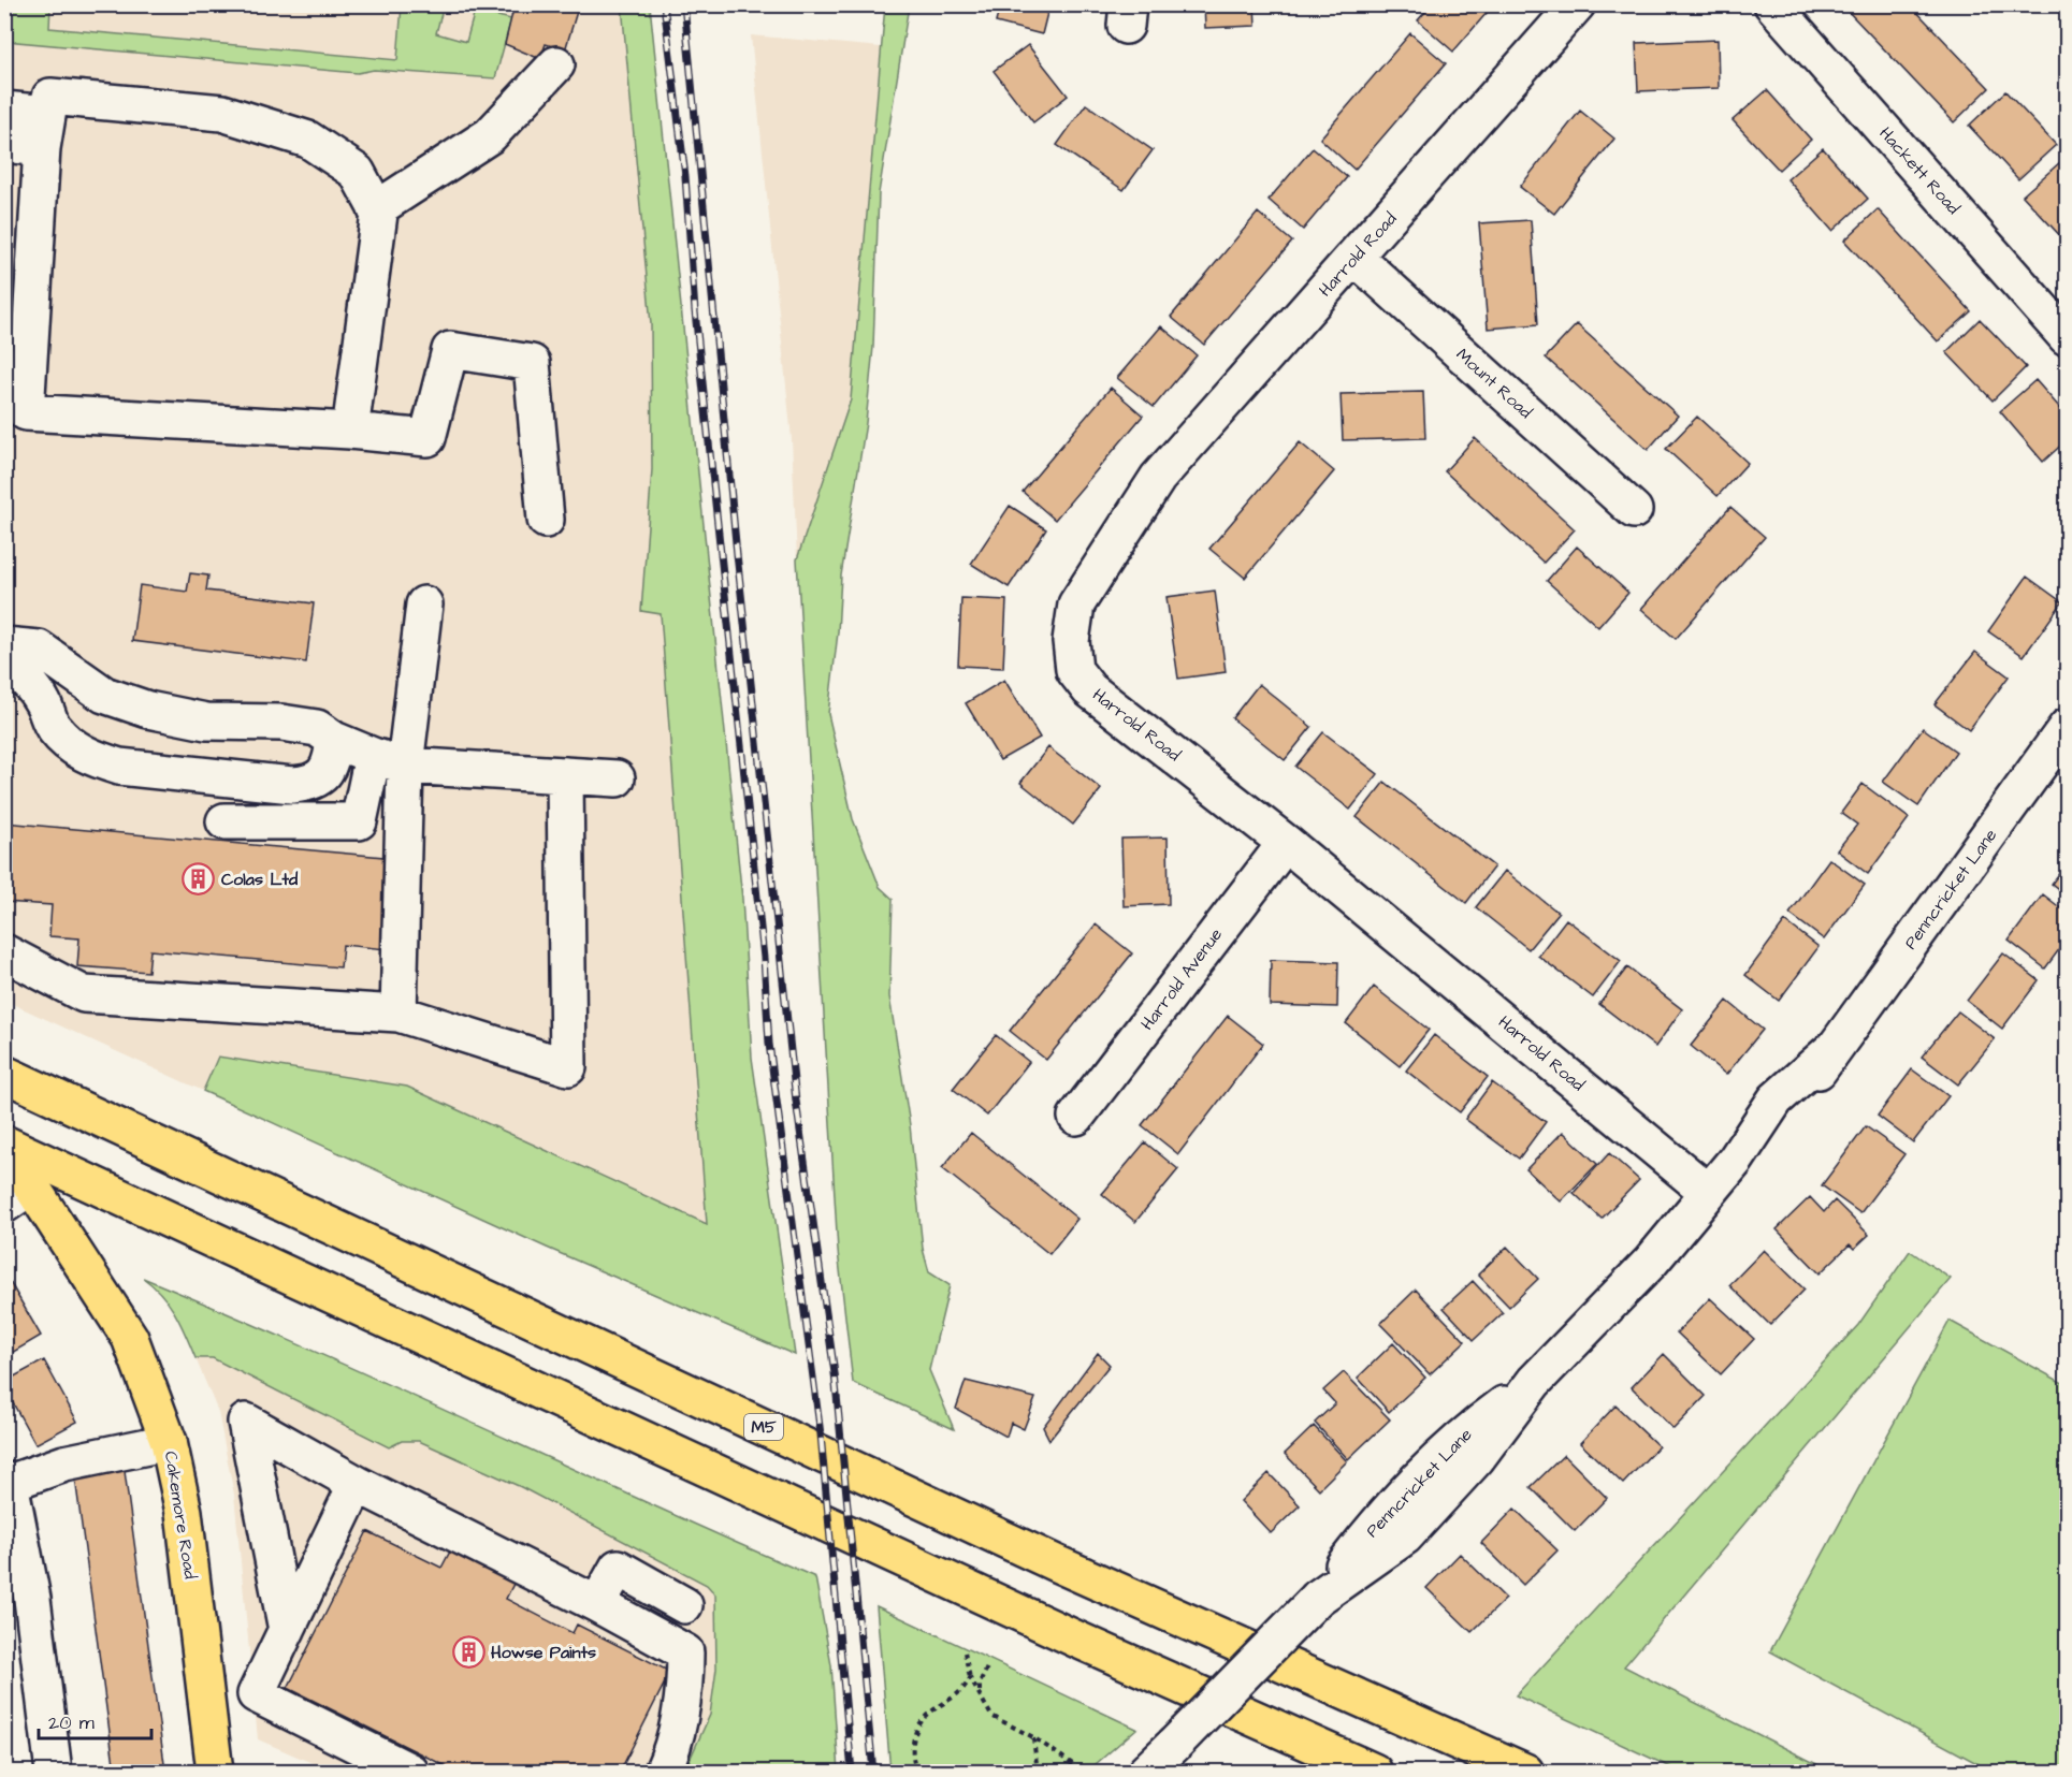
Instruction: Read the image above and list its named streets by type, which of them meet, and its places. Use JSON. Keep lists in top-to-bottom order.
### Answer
{
  "streets": {
    "main road": ["M5", "Cakemore Road"],
    "street": [
      "Hackett Road",
      "Harrold Road",
      "Mount Road",
      "Penncricket Lane",
      "Harrold Avenue"
    ]
  },
  "crossings": [
    ["Harrold Road", "Mount Road"],
    ["Harrold Road", "Penncricket Lane"],
    ["Harrold Road", "Harrold Avenue"]
  ],
  "places": {
    "building": ["Colas Ltd", "Howse Paints"]
  },
  "scale_bar": "20 m"
}
